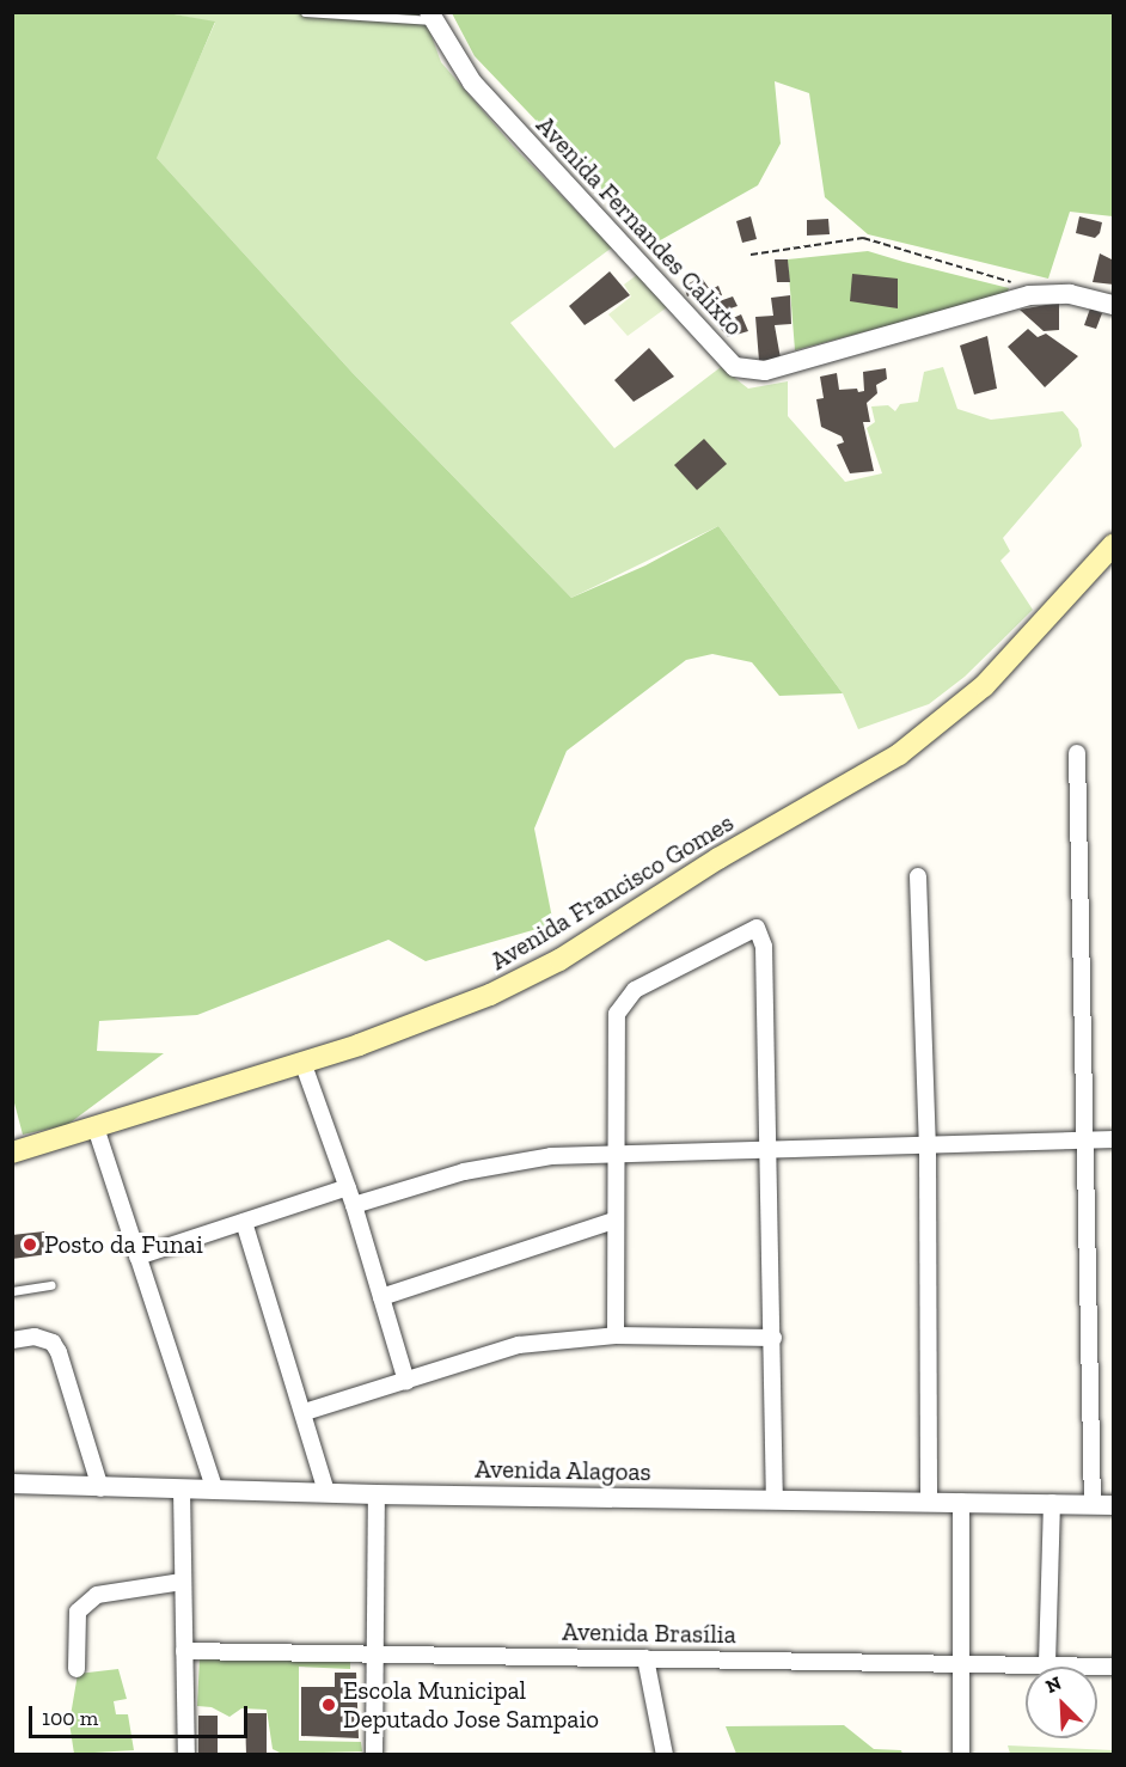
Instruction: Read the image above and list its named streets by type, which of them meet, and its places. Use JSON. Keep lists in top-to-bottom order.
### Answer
{
  "streets": {
    "main road": ["Avenida Francisco Gomes"],
    "street": ["Avenida Fernandes Calixto", "Avenida Alagoas", "Avenida Brasília"]
  },
  "places": ["Posto da Funai", "Escola Municipal Deputado Jose Sampaio"],
  "scale_bar": "100 m",
  "north": "top left"
}
